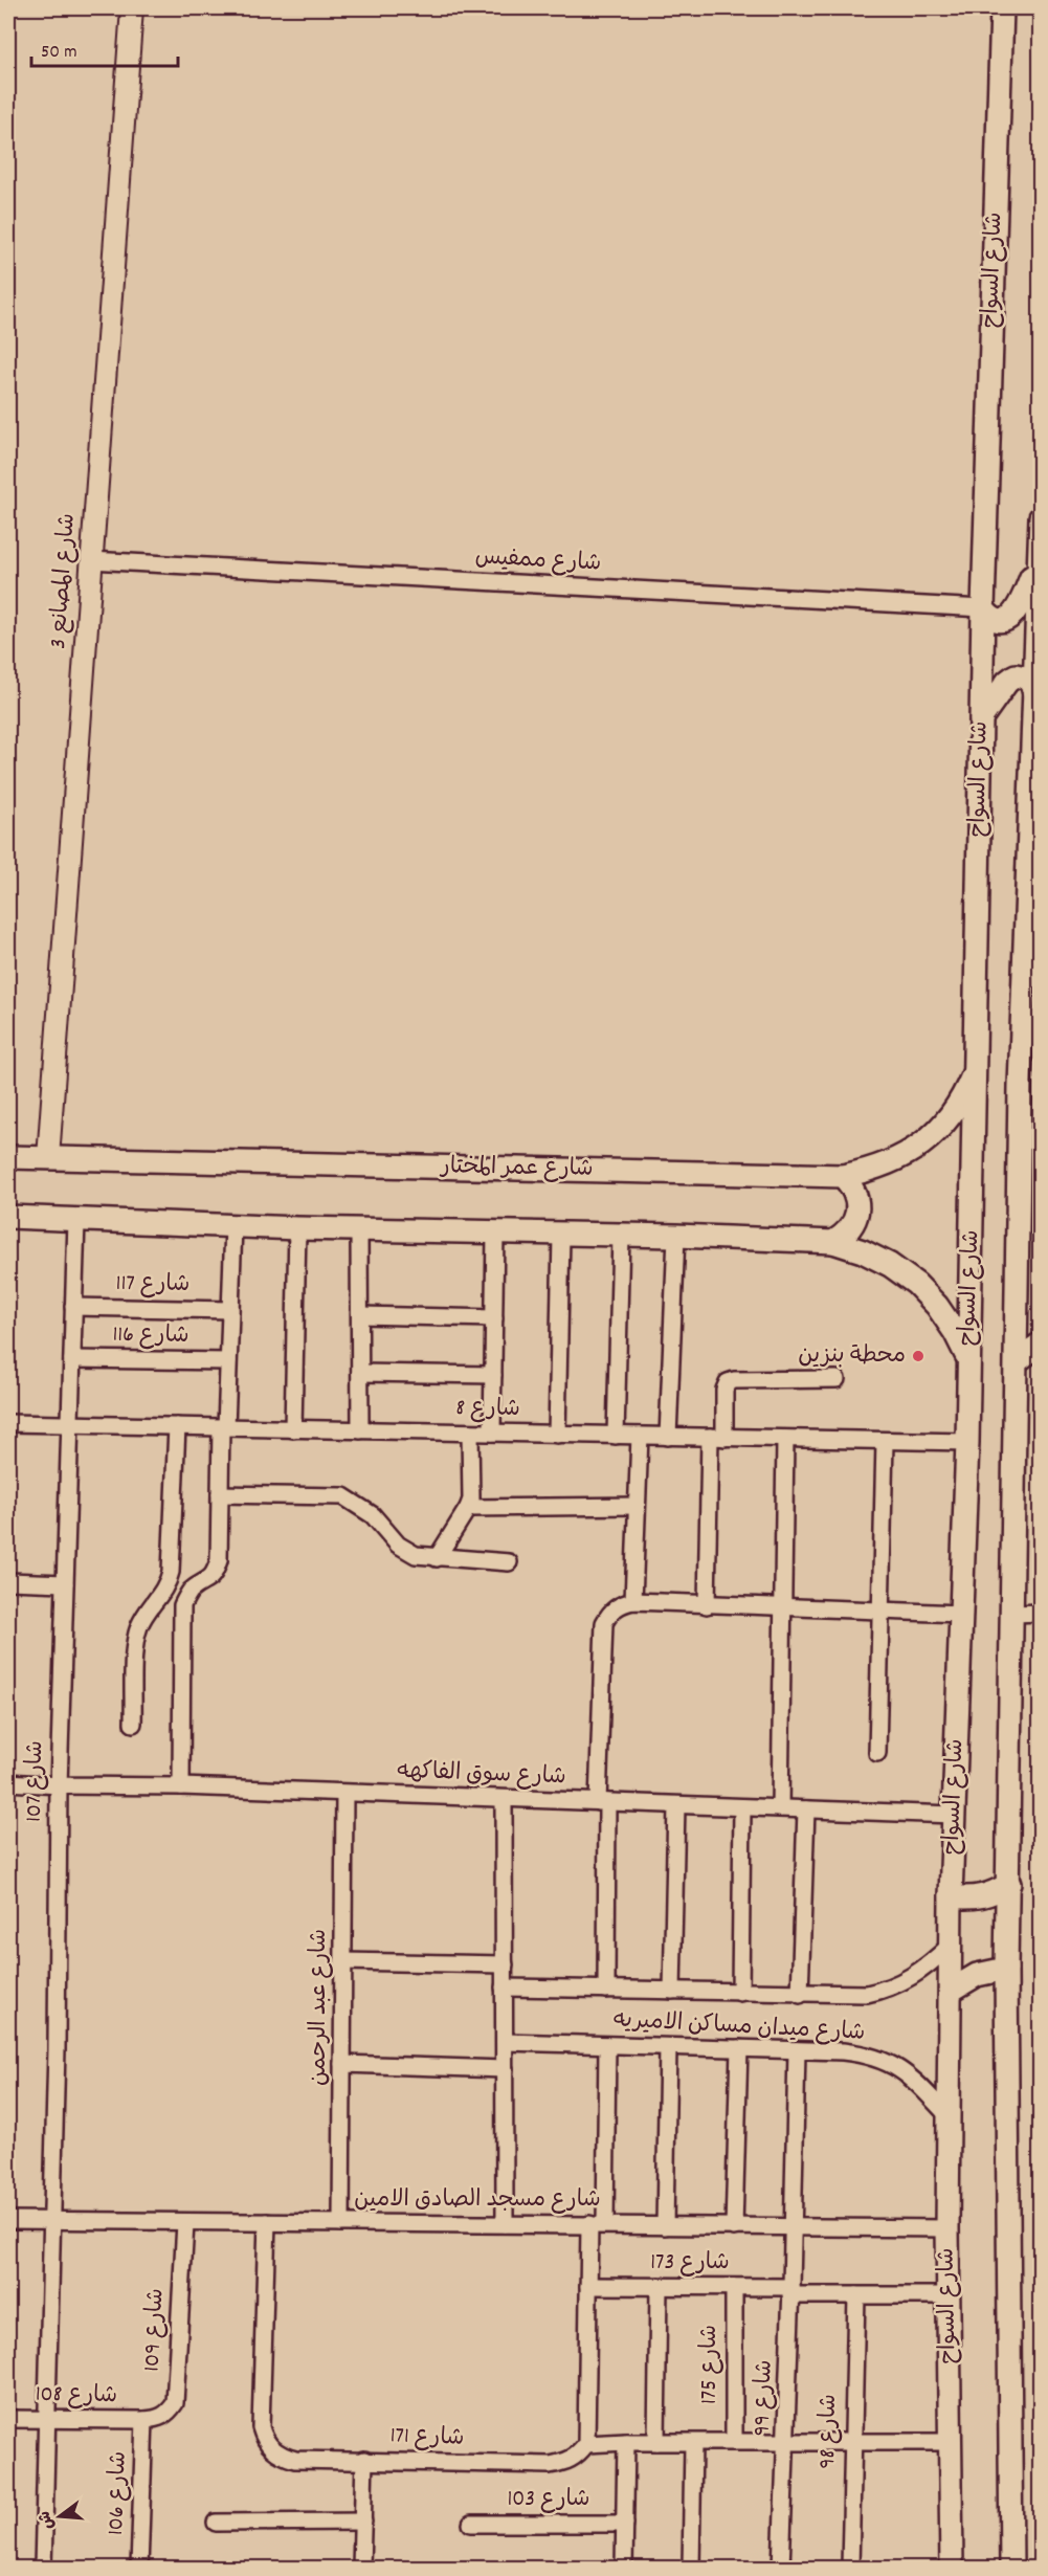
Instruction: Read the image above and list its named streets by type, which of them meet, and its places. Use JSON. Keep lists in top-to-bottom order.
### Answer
{
  "streets": {
    "main road": ["شارع السواح", "شارع عمر المختار"],
    "street": [
      "شارع ممفيس",
      "شارع المصانع 3",
      "شارع 117",
      "شارع 116",
      "شارع 8",
      "شارع سوق الفاكهه",
      "شارع 107",
      "شارع عبد الرحمن",
      "شارع ميدان مساكن الاميريه",
      "شارع مسجد الصادق الامين",
      "شارع 173",
      "شارع 109",
      "شارع 175",
      "شارع 108",
      "شارع 99",
      "شارع 98",
      "شارع 171",
      "شارع 106",
      "شارع 103"
    ]
  },
  "crossings": [
    ["شارع السواح", "شارع ممفيس"],
    ["شارع السواح", "شارع عمر المختار"],
    ["شارع السواح", "شارع 8"],
    ["شارع السواح", "شارع سوق الفاكهه"],
    ["شارع السواح", "شارع ميدان مساكن الاميريه"],
    ["شارع السواح", "شارع مسجد الصادق الامين"],
    ["شارع السواح", "شارع 173"],
    ["شارع ممفيس", "شارع المصانع 3"],
    ["شارع المصانع 3", "شارع عمر المختار"],
    ["شارع 117", "شارع 107"],
    ["شارع 116", "شارع 107"],
    ["شارع 8", "شارع 107"],
    ["شارع سوق الفاكهه", "شارع 107"],
    ["شارع سوق الفاكهه", "شارع عبد الرحمن"],
    ["شارع 107", "شارع مسجد الصادق الامين"],
    ["شارع 107", "شارع 108"],
    ["شارع عبد الرحمن", "شارع مسجد الصادق الامين"],
    ["شارع ميدان مساكن الاميريه", "شارع 99"],
    ["شارع مسجد الصادق الامين", "شارع 109"],
    ["شارع مسجد الصادق الامين", "شارع 99"],
    ["شارع مسجد الصادق الامين", "شارع 171"],
    ["شارع 173", "شارع 175"],
    ["شارع 173", "شارع 99"],
    ["شارع 173", "شارع 98"],
    ["شارع 109", "شارع 108"],
    ["شارع 109", "شارع 106"],
    ["شارع 108", "شارع 106"]
  ],
  "places": ["محطة بنزين"],
  "scale_bar": "50 m",
  "north": "left"
}
